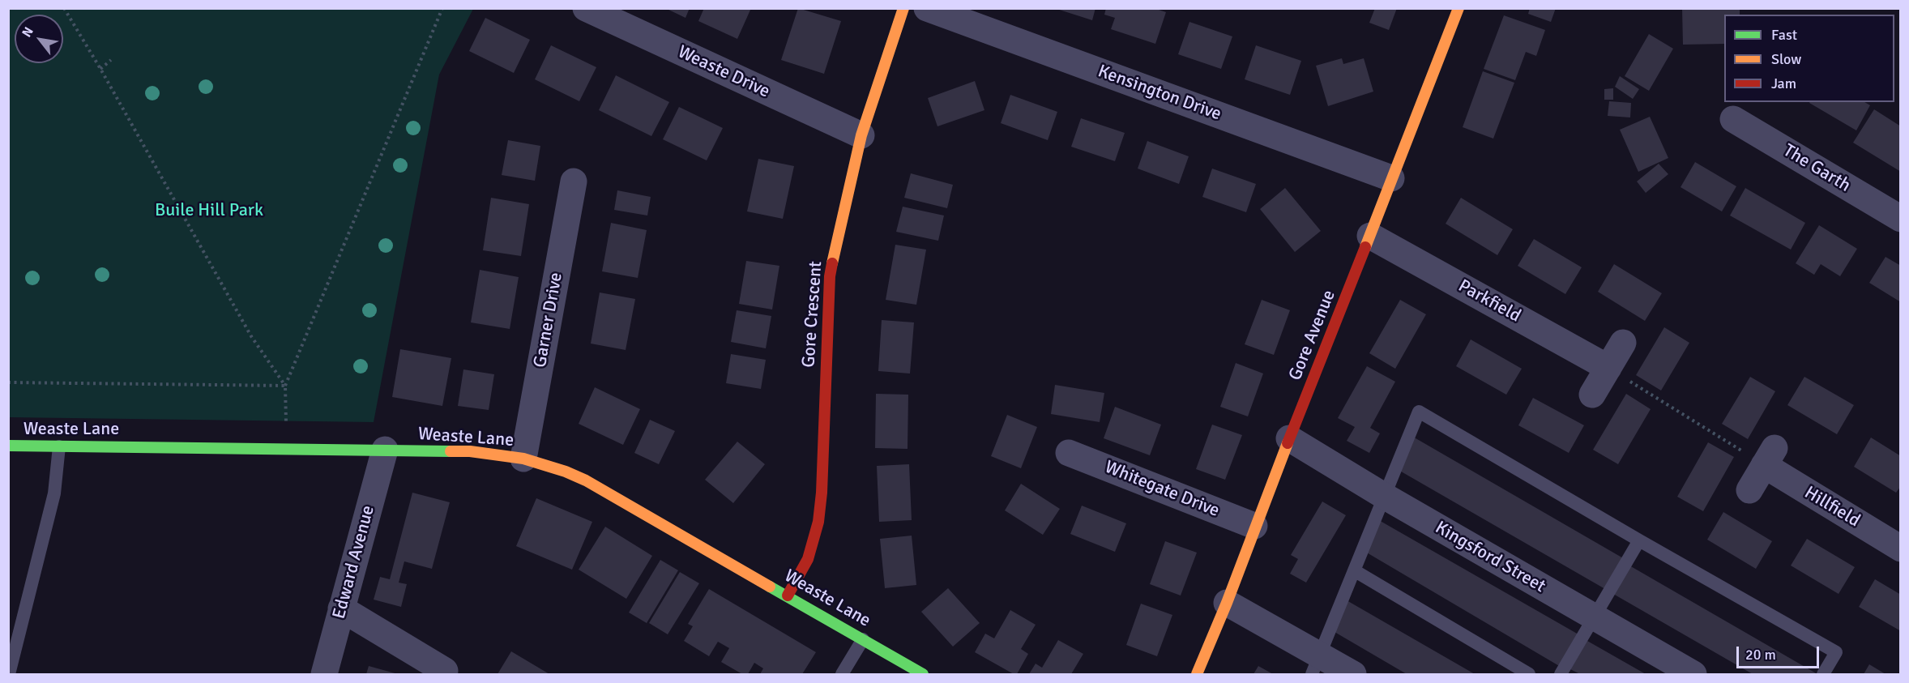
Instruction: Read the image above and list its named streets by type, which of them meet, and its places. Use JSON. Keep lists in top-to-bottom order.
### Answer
{
  "streets": {
    "street": [
      "Weaste Drive",
      "Kensington Drive",
      "The Garth",
      "Parkfield",
      "Gore Crescent",
      "Garner Drive",
      "Gore Avenue",
      "Weaste Lane",
      "Whitegate Drive",
      "Hillfield",
      "Kingsford Street",
      "Edward Avenue"
    ]
  },
  "crossings": [
    ["Weaste Drive", "Gore Crescent"],
    ["Kensington Drive", "Gore Avenue"],
    ["Parkfield", "Gore Avenue"],
    ["Gore Crescent", "Weaste Lane"],
    ["Garner Drive", "Weaste Lane"],
    ["Gore Avenue", "Whitegate Drive"],
    ["Gore Avenue", "Kingsford Street"],
    ["Weaste Lane", "Edward Avenue"]
  ],
  "parks": ["Buile Hill Park"],
  "legend": ["Fast", "Slow", "Jam"],
  "scale_bar": "20 m",
  "north": "top left"
}
